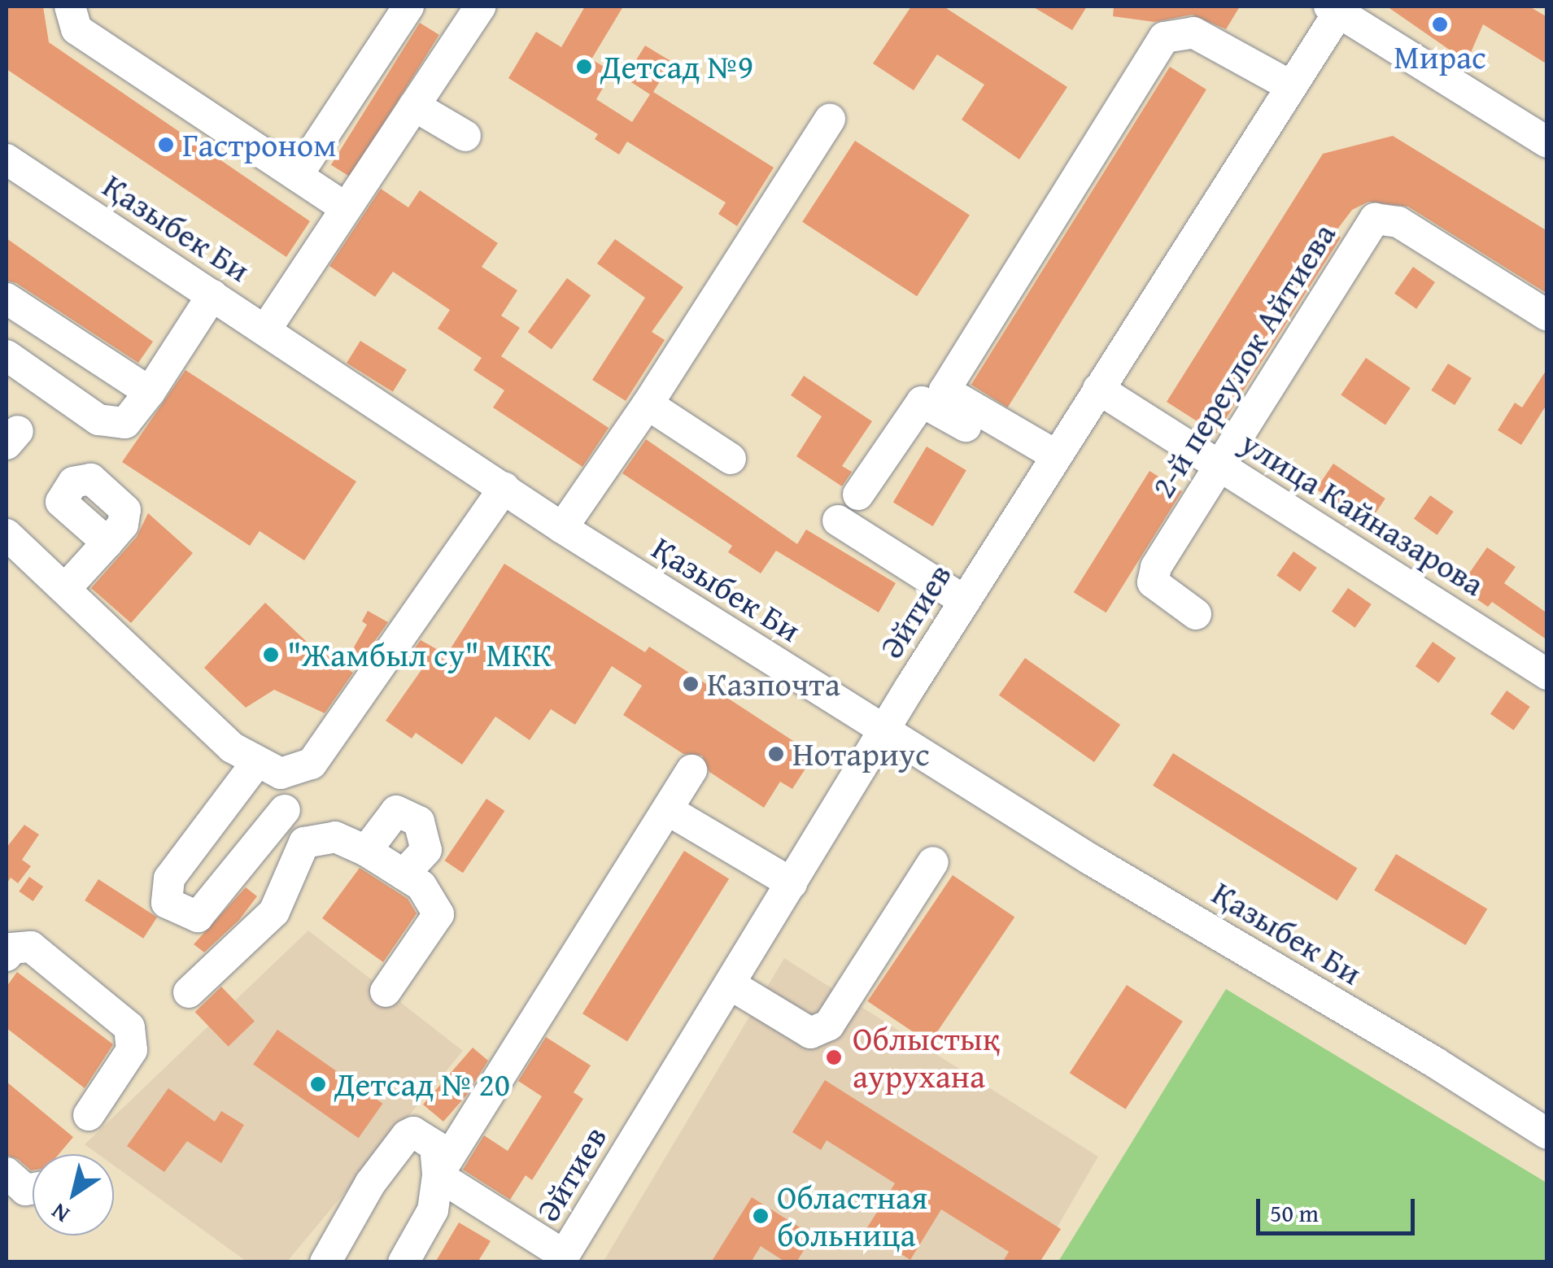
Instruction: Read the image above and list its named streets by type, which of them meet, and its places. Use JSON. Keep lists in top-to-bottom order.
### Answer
{
  "streets": {
    "street": [
      "Қазыбек Би",
      "2-й переулок Айтиева",
      "улица Кайназарова",
      "Әйтиев"
    ]
  },
  "crossings": [
    ["Қазыбек Би", "Әйтиев"],
    ["2-й переулок Айтиева", "улица Кайназарова"],
    ["улица Кайназарова", "Әйтиев"]
  ],
  "places": [
    "Мирас",
    "Детсад №9",
    "Гастроном",
    "\"Жамбыл су\" МКК",
    "Казпочта",
    "Нотариус",
    "Облыстық аурухана",
    "Детсад № 20",
    "Областная больница"
  ],
  "scale_bar": "50 m",
  "north": "bottom left"
}
